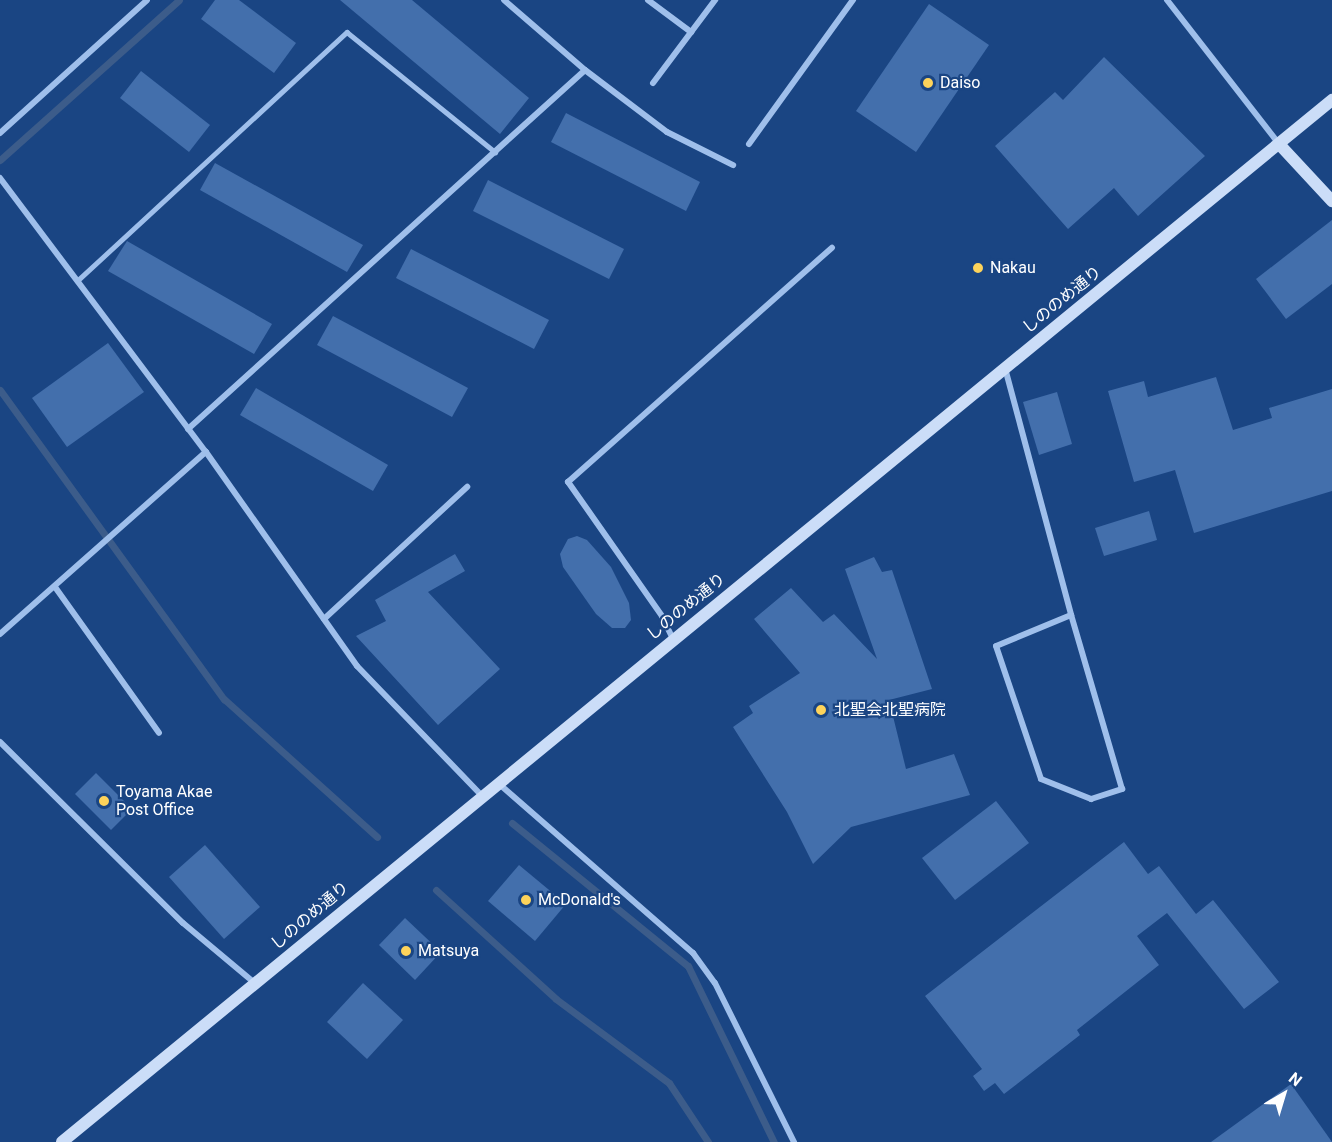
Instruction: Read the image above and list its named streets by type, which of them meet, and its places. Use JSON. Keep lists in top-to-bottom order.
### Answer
{
  "streets": {
    "main road": ["しののめ通り"]
  },
  "places": [
    "Daiso",
    "Nakau",
    "北聖会北聖病院",
    "Toyama Akae Post Office",
    "McDonald's",
    "Matsuya"
  ],
  "north": "top right"
}
